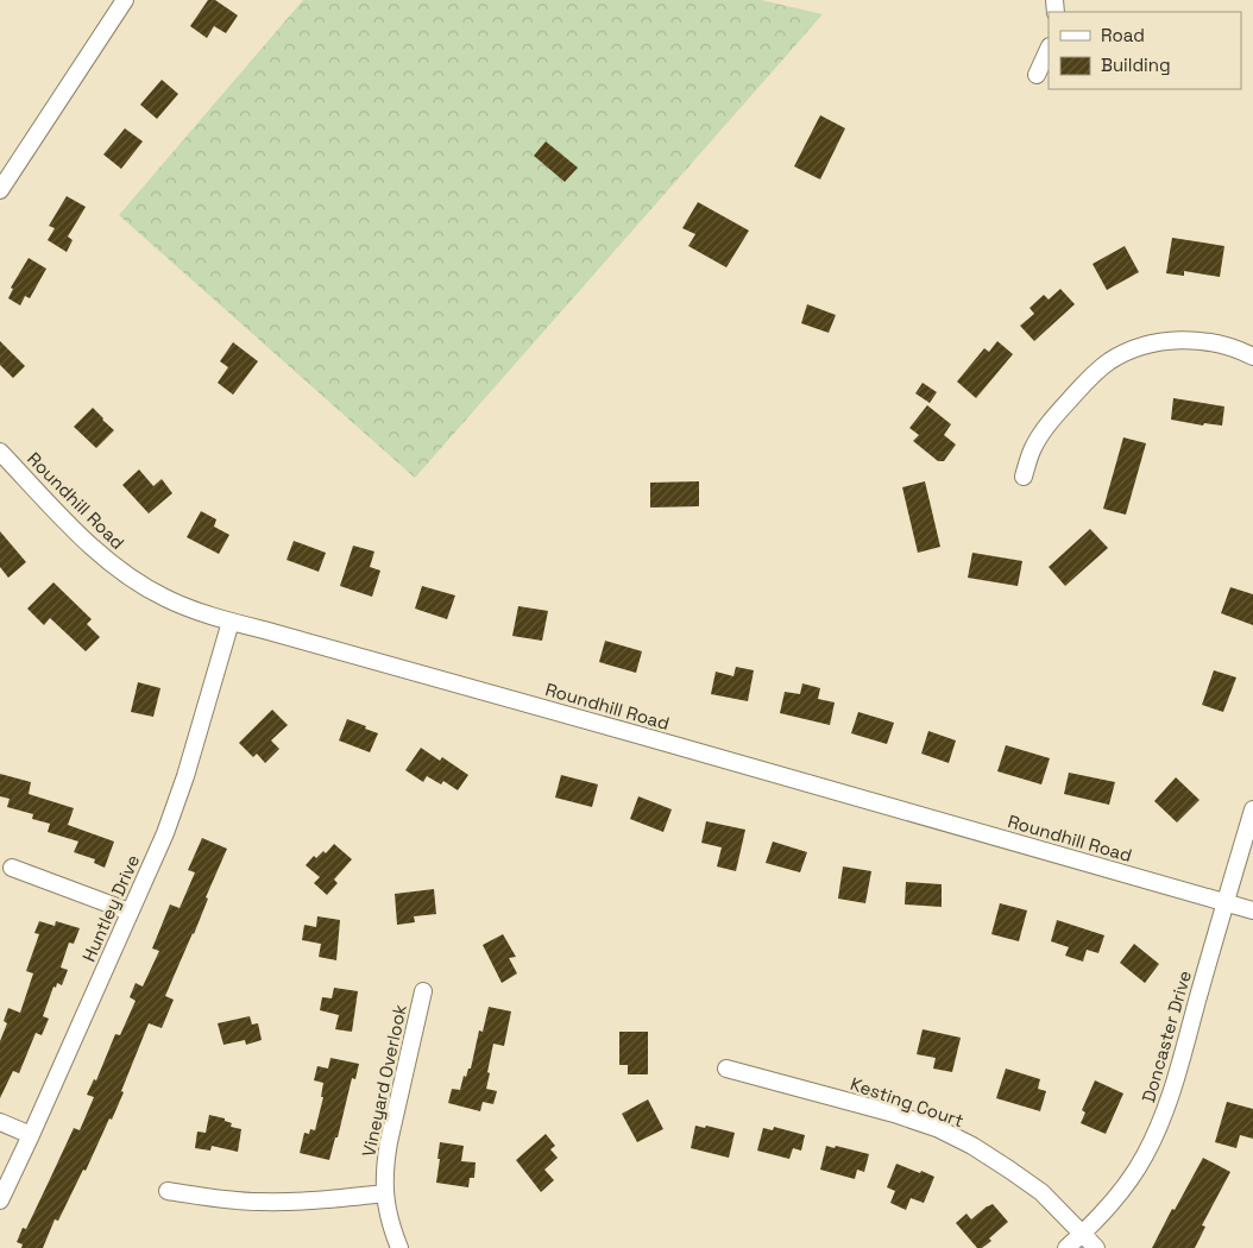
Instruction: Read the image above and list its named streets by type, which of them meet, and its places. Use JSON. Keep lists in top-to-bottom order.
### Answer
{
  "streets": {
    "street": [
      "Roundhill Road",
      "Huntley Drive",
      "Doncaster Drive",
      "Vineyard Overlook",
      "Kesting Court"
    ]
  },
  "crossings": [
    ["Roundhill Road", "Huntley Drive"],
    ["Roundhill Road", "Doncaster Drive"],
    ["Doncaster Drive", "Kesting Court"]
  ],
  "legend": ["Road", "Building"]
}
